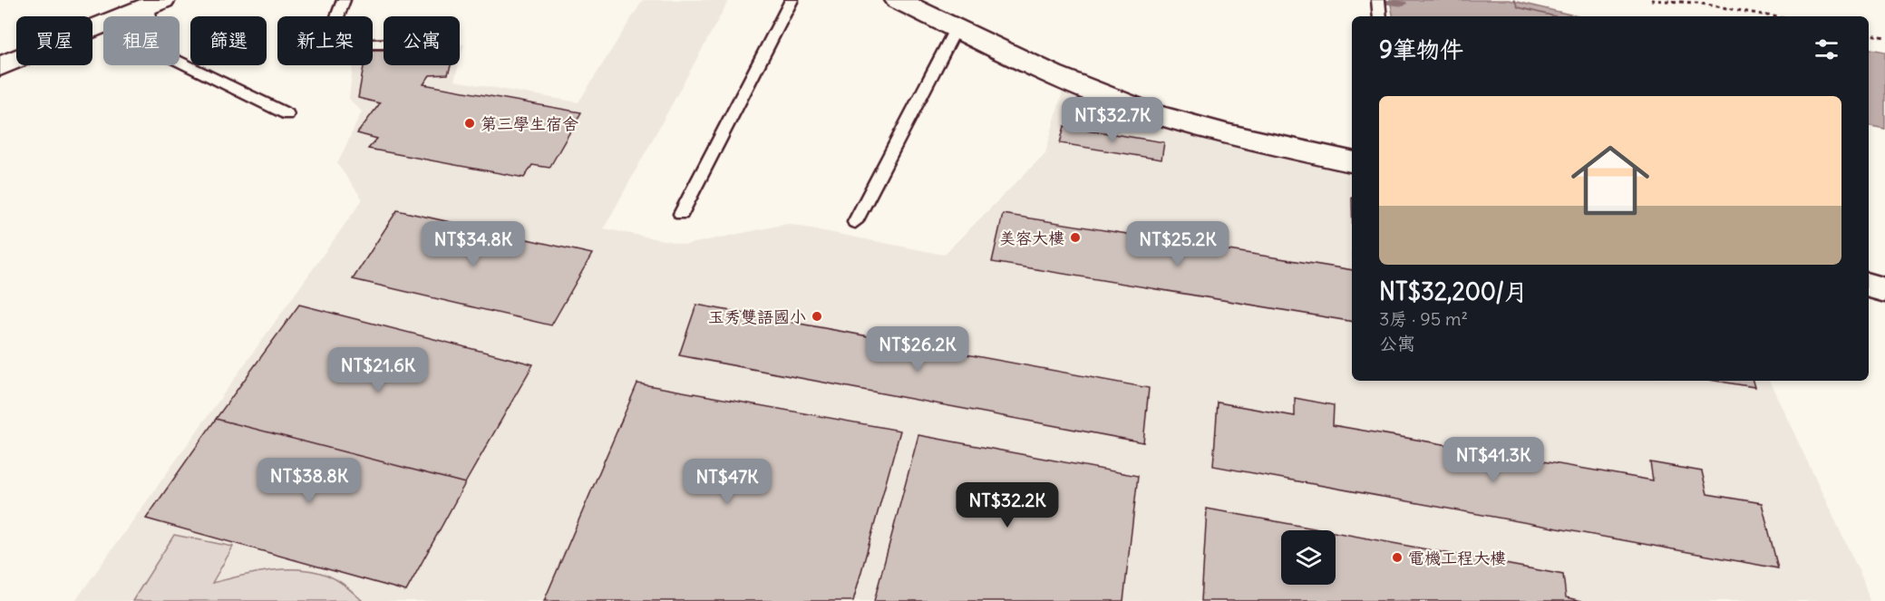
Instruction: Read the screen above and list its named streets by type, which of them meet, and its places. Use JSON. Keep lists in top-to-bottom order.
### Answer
{
  "places": [
    "第三學生宿舍",
    "美容大樓",
    "玉秀雙語國小",
    "電機工程大樓"
  ],
  "page": {
    "chip": [
      "買屋",
      "租屋",
      "篩選",
      "新上架",
      "公寓"
    ],
    "heading": "9筆物件",
    "list": [
      {
        "name": "NT$32,200/月",
        "note": "3房 · 95 m² · 公寓"
      }
    ],
    "price": [
      "NT$32.7K",
      "NT$34.8K",
      "NT$25.2K",
      "NT$26.2K",
      "NT$21.6K",
      "NT$41.3K",
      "NT$38.8K",
      "NT$47K",
      "NT$32.2K"
    ]
  }
}
